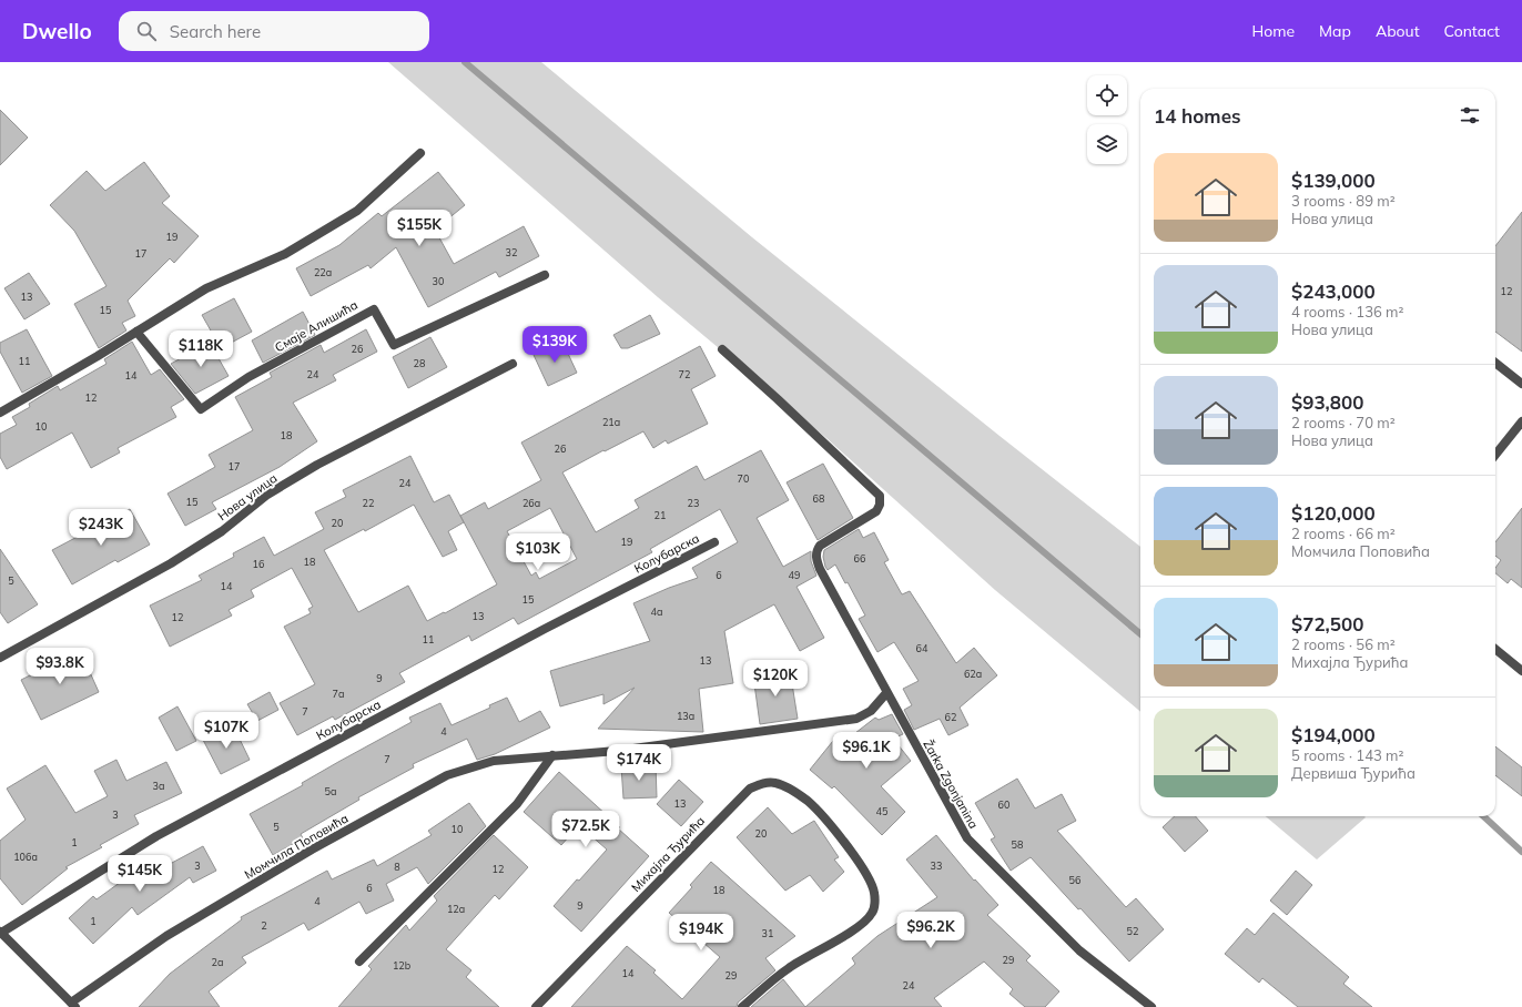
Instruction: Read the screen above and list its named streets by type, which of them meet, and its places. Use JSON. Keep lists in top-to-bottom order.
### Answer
{
  "streets": {
    "street": [
      "Смаје Алишића",
      "Нова улица",
      "Колубарска",
      "Žarka Zgonjanina",
      "Момчила Поповића",
      "Михајла Ђурића"
    ]
  },
  "crossings": [
    ["Žarka Zgonjanina", "Момчила Поповића"]
  ],
  "house_numbers": [
    "19",
    "32",
    "17",
    "22a",
    "30",
    "12",
    "13",
    "15",
    "26",
    "11",
    "28",
    "24",
    "72",
    "14",
    "12",
    "21a",
    "10",
    "18",
    "26",
    "17",
    "70",
    "24",
    "68",
    "15",
    "22",
    "26a",
    "23",
    "21",
    "20",
    "19",
    "66",
    "18",
    "16",
    "6",
    "49",
    "5",
    "14",
    "15",
    "4a",
    "13",
    "12",
    "11",
    "64",
    "13",
    "62a",
    "9",
    "7a",
    "7",
    "13a",
    "62",
    "4",
    "7",
    "3a",
    "5a",
    "13",
    "60",
    "45",
    "3",
    "5",
    "10",
    "20",
    "1",
    "58",
    "106a",
    "3",
    "33",
    "8",
    "12",
    "56",
    "6",
    "18",
    "4",
    "9",
    "12a",
    "1",
    "2",
    "52",
    "31",
    "29",
    "2a",
    "12b",
    "14",
    "29",
    "24"
  ],
  "page": {
    "header": "Dwello",
    "search": "Search here",
    "nav": [
      "Home",
      "Map",
      "About",
      "Contact"
    ],
    "heading": "14 homes",
    "list": [
      {
        "name": "$139,000",
        "note": "3 rooms · 89 m² · Нова улица"
      },
      {
        "name": "$243,000",
        "note": "4 rooms · 136 m² · Нова улица"
      },
      {
        "name": "$93,800",
        "note": "2 rooms · 70 m² · Нова улица"
      },
      {
        "name": "$120,000",
        "note": "2 rooms · 66 m² · Момчила Поповића"
      },
      {
        "name": "$72,500",
        "note": "2 rooms · 56 m² · Михајла Ђурића"
      },
      {
        "name": "$194,000",
        "note": "5 rooms · 143 m² · Дервиша Ђурића"
      }
    ],
    "price": [
      "$155K",
      "$139K",
      "$118K",
      "$243K",
      "$103K",
      "$93.8K",
      "$120K",
      "$107K",
      "$96.1K",
      "$174K",
      "$72.5K",
      "$145K",
      "$96.2K",
      "$194K"
    ]
  }
}
